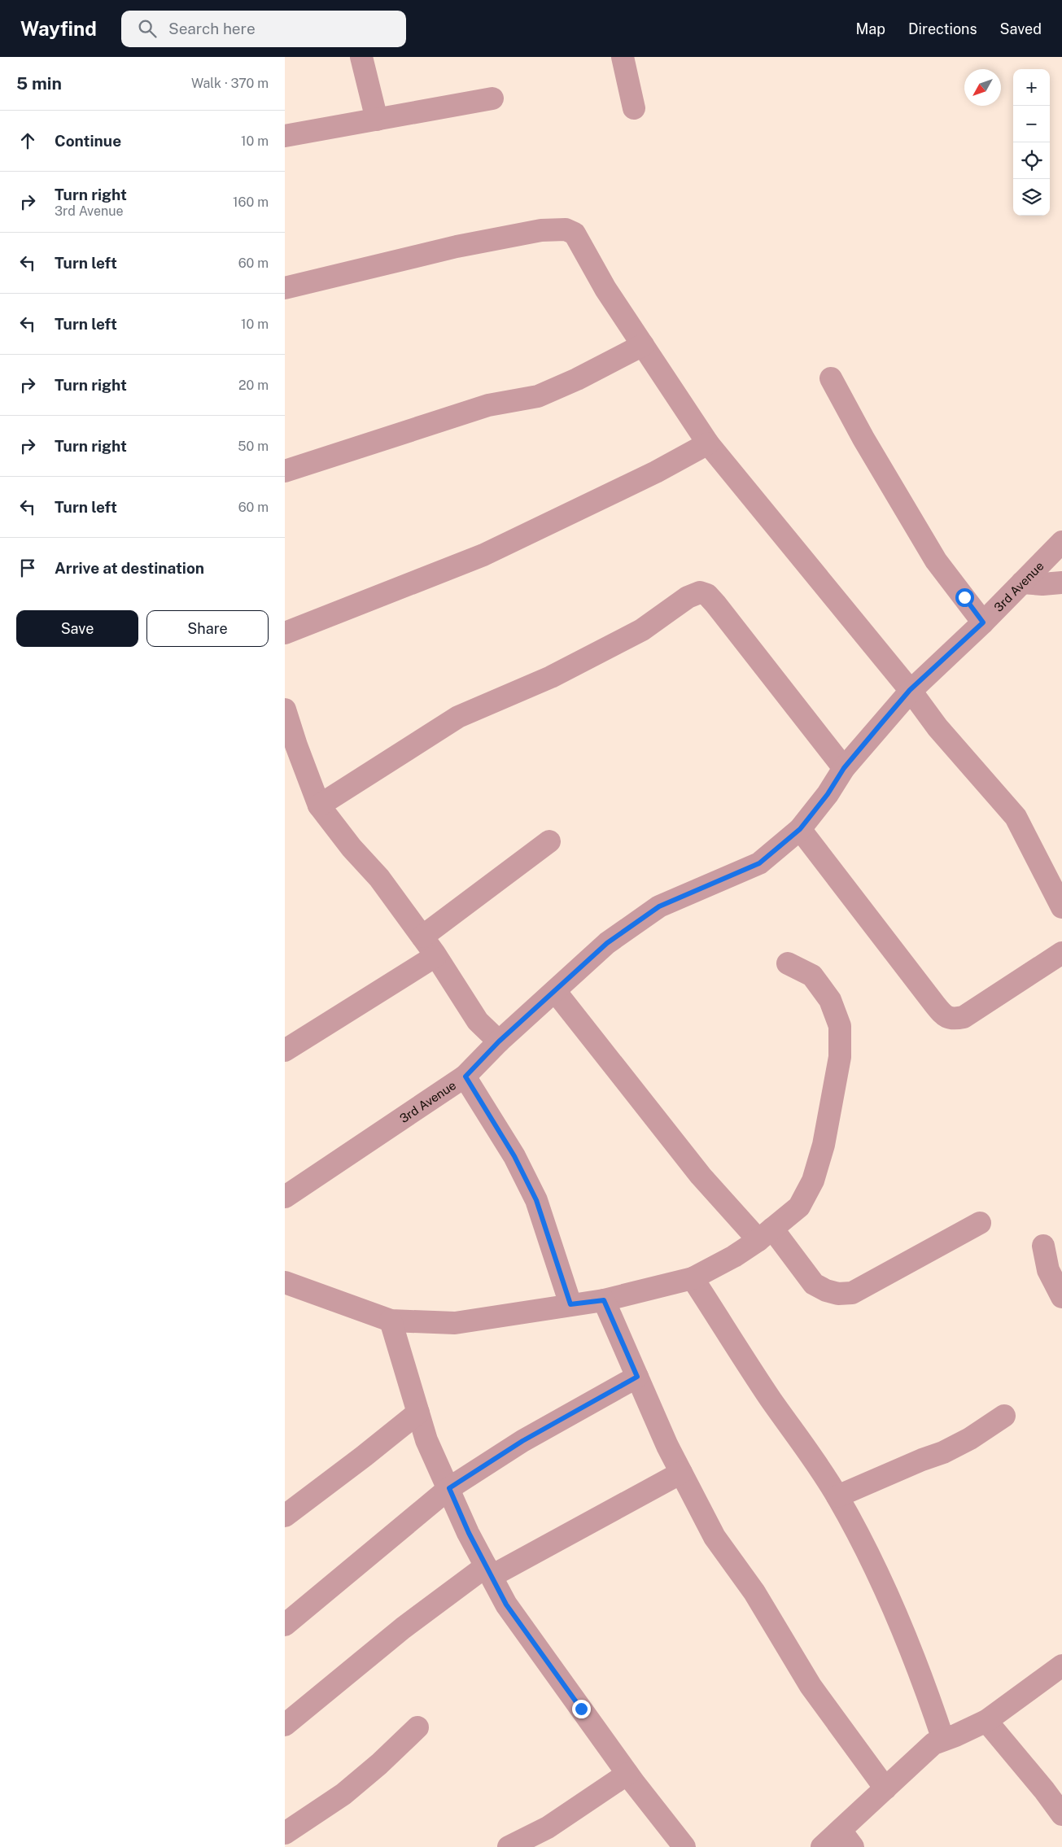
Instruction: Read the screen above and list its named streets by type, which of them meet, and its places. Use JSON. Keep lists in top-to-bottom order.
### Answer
{
  "streets": {
    "street": ["3rd Avenue"]
  },
  "north": "bottom left",
  "page": {
    "header": "Wayfind",
    "search": "Search here",
    "nav": ["Map", "Directions", "Saved"],
    "heading": ["5 min", "Walk · 370 m"],
    "map_buttons": ["+", "−"],
    "list": [
      ["Continue", "10 m"],
      ["Turn right", "3rd Avenue", "160 m"],
      ["Turn left", "60 m"],
      ["Turn left", "10 m"],
      ["Turn right", "20 m"],
      ["Turn right", "50 m"],
      ["Turn left", "60 m"],
      "Arrive at destination"
    ],
    "buttons": ["Save", "Share"]
  }
}
